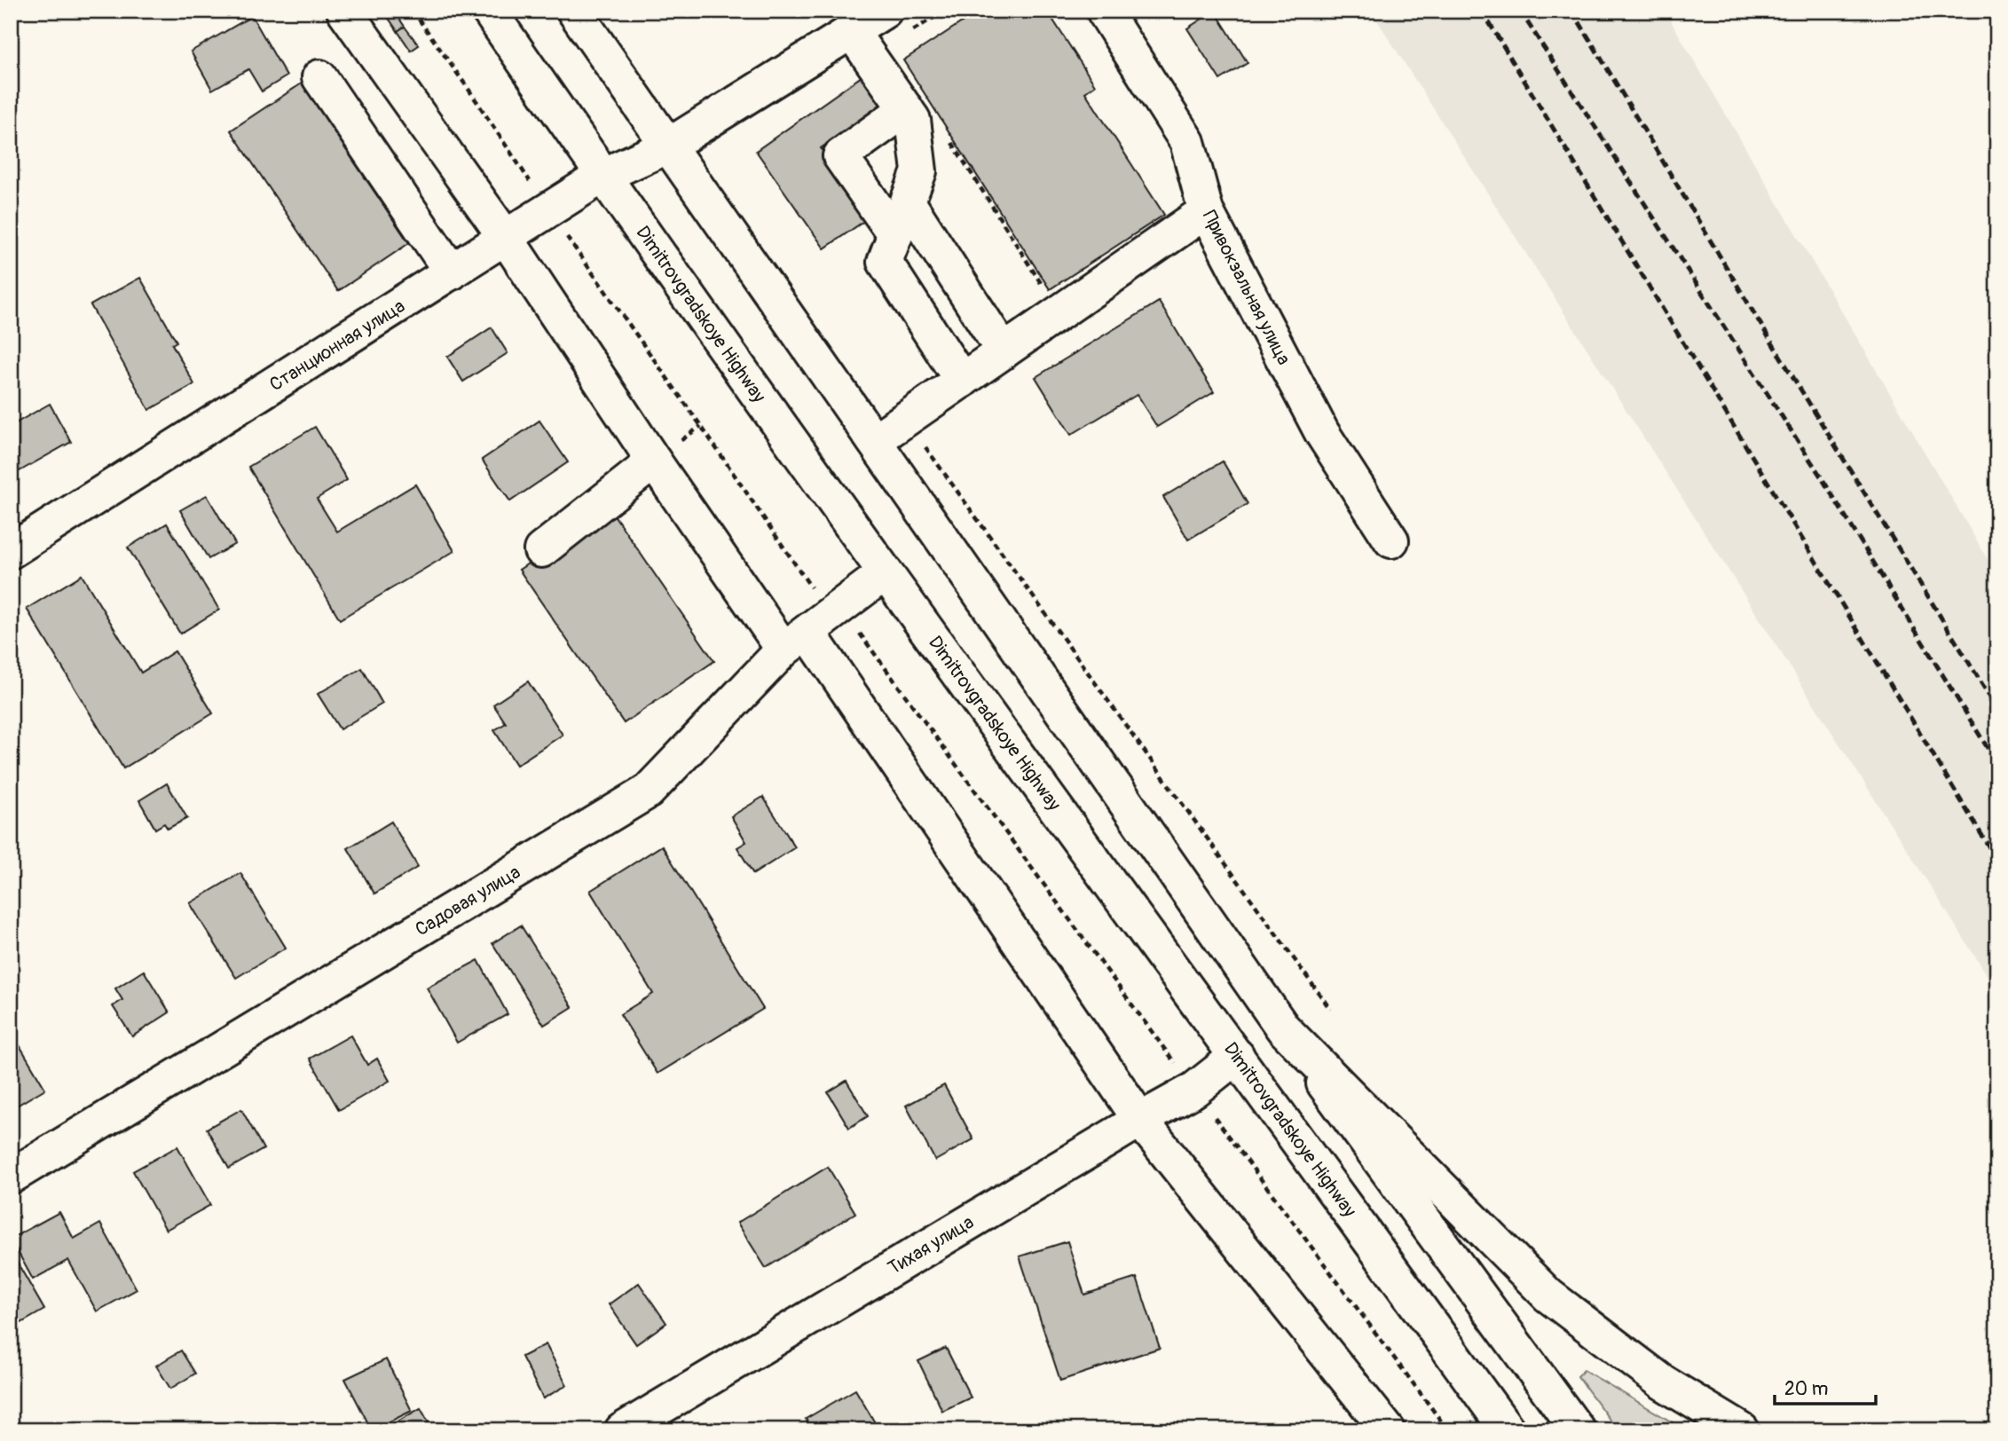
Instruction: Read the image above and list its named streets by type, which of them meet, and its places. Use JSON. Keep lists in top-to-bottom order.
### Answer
{
  "streets": {
    "main road": [
      "Привокзальная улица",
      "Dimitrovgradskoye Highway",
      "Станционная улица",
      "Садовая улица",
      "Тихая улица"
    ]
  },
  "crossings": [
    ["Dimitrovgradskoye Highway", "Станционная улица"],
    ["Dimitrovgradskoye Highway", "Садовая улица"],
    ["Dimitrovgradskoye Highway", "Тихая улица"]
  ],
  "scale_bar": "20 m"
}
